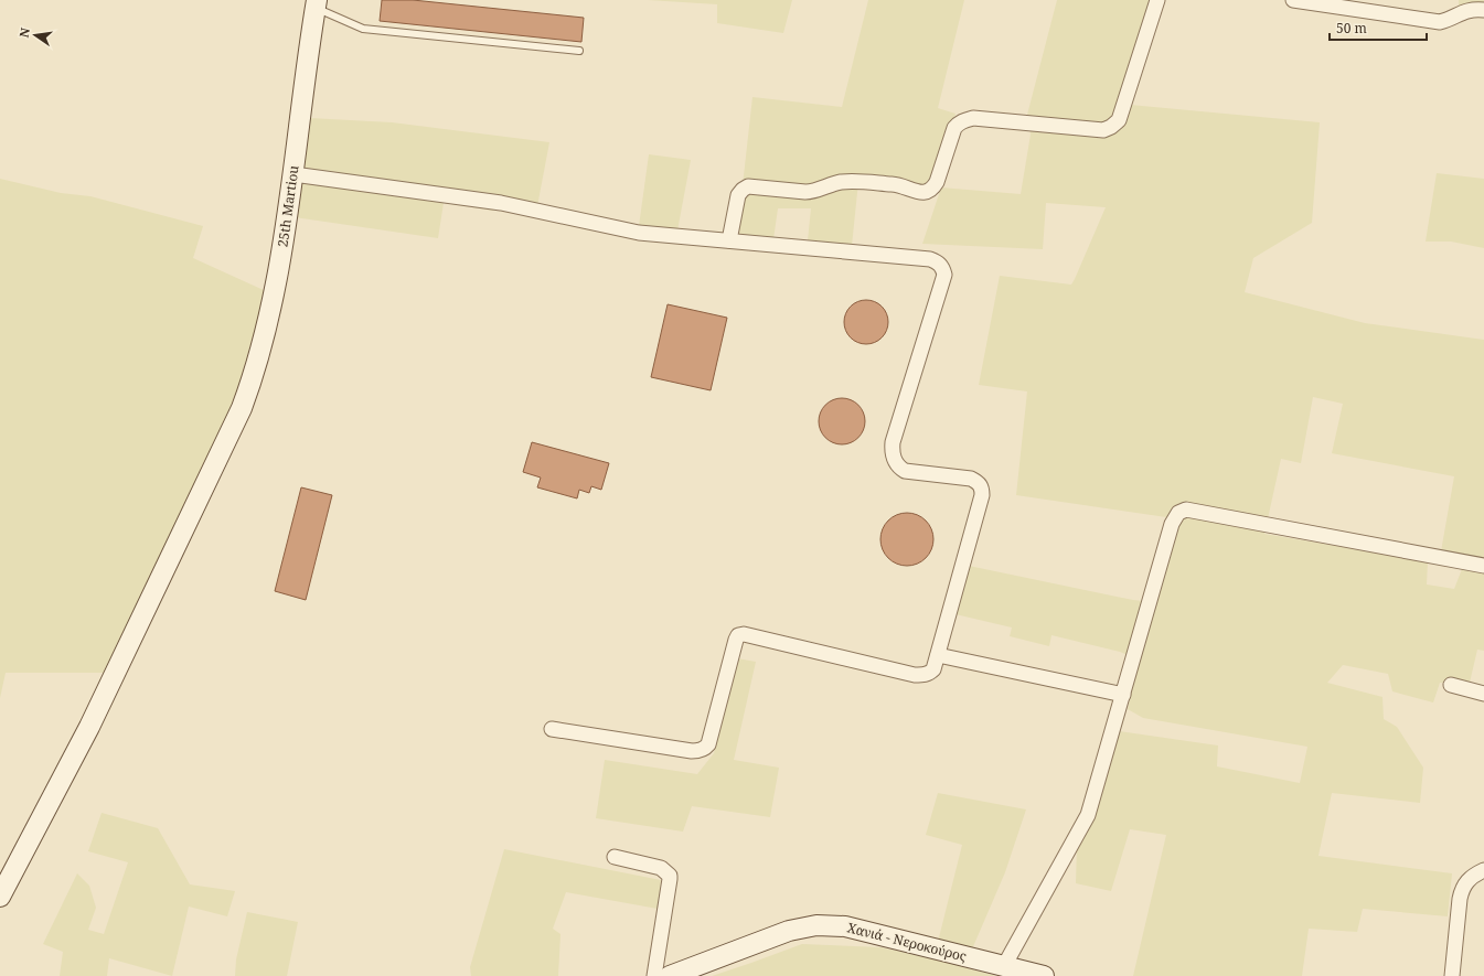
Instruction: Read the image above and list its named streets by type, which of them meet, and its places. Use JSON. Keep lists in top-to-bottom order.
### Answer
{
  "streets": {
    "main road": ["25th Martiou", "Χανιά - Νεροκούρος"]
  },
  "scale_bar": "50 m",
  "north": "left"
}
